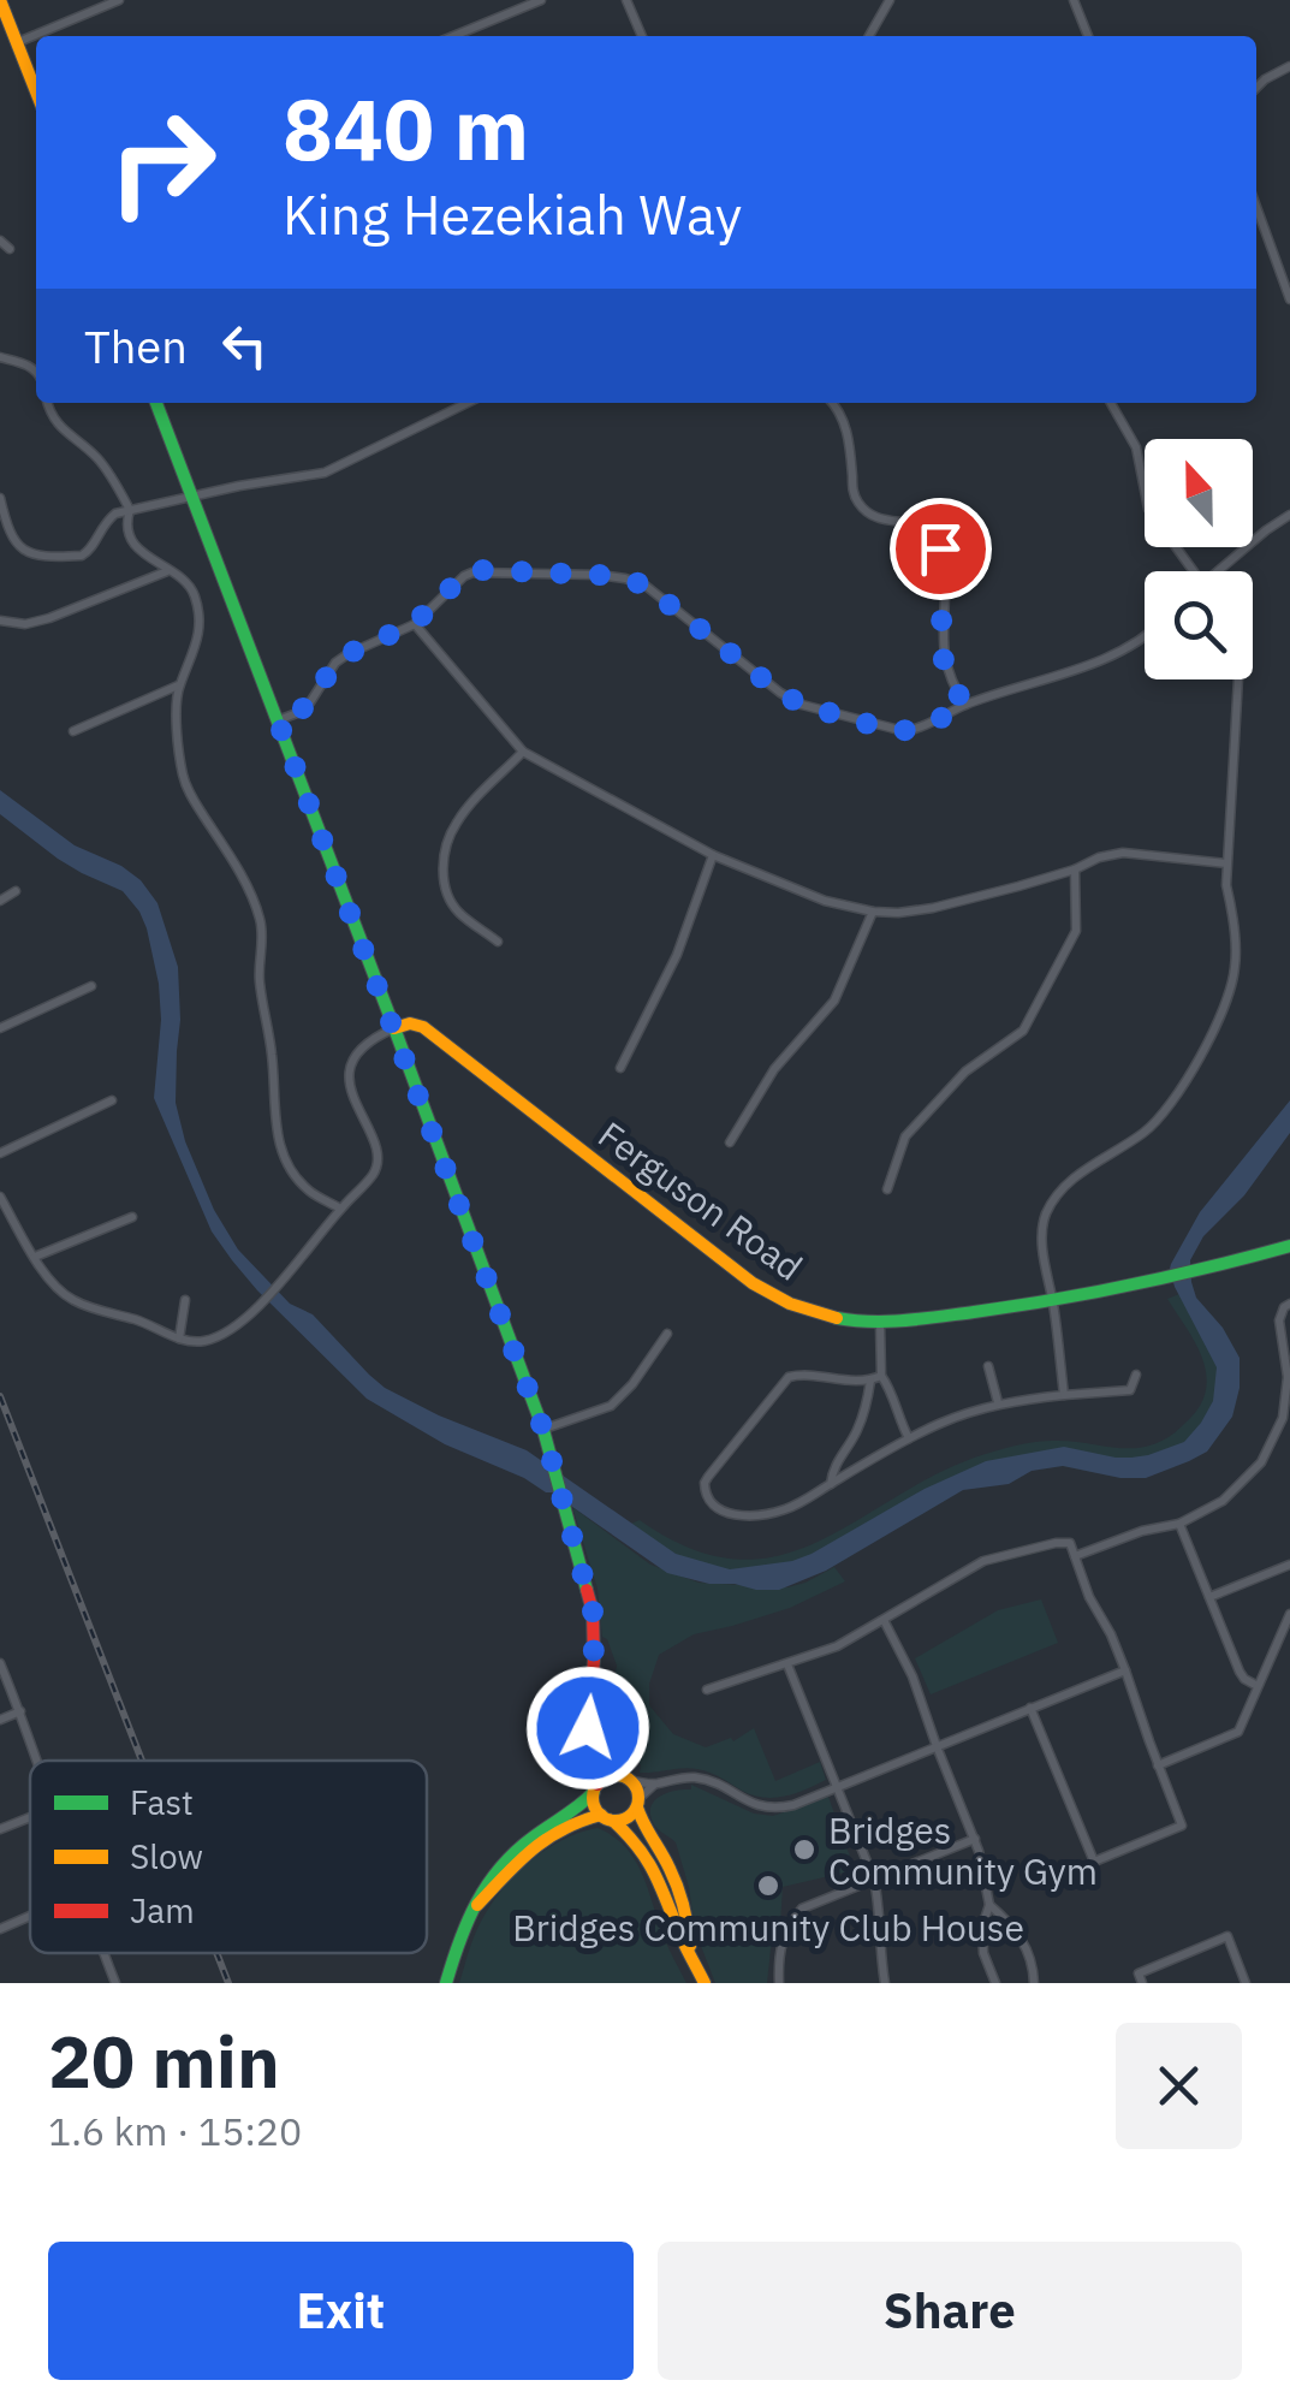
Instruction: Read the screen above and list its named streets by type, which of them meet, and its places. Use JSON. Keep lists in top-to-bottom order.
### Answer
{
  "streets": {
    "main road": ["Ferguson Road"]
  },
  "places": ["Bridges Community Gym", "Bridges Community Club House"],
  "legend": ["Fast", "Slow", "Jam"],
  "north": "top",
  "page": {
    "turn": ["840 m", "King Hezekiah Way"],
    "then": "Then",
    "heading": ["20 min", "1.6 km · 15:20"],
    "buttons": ["Exit", "Share"]
  }
}
